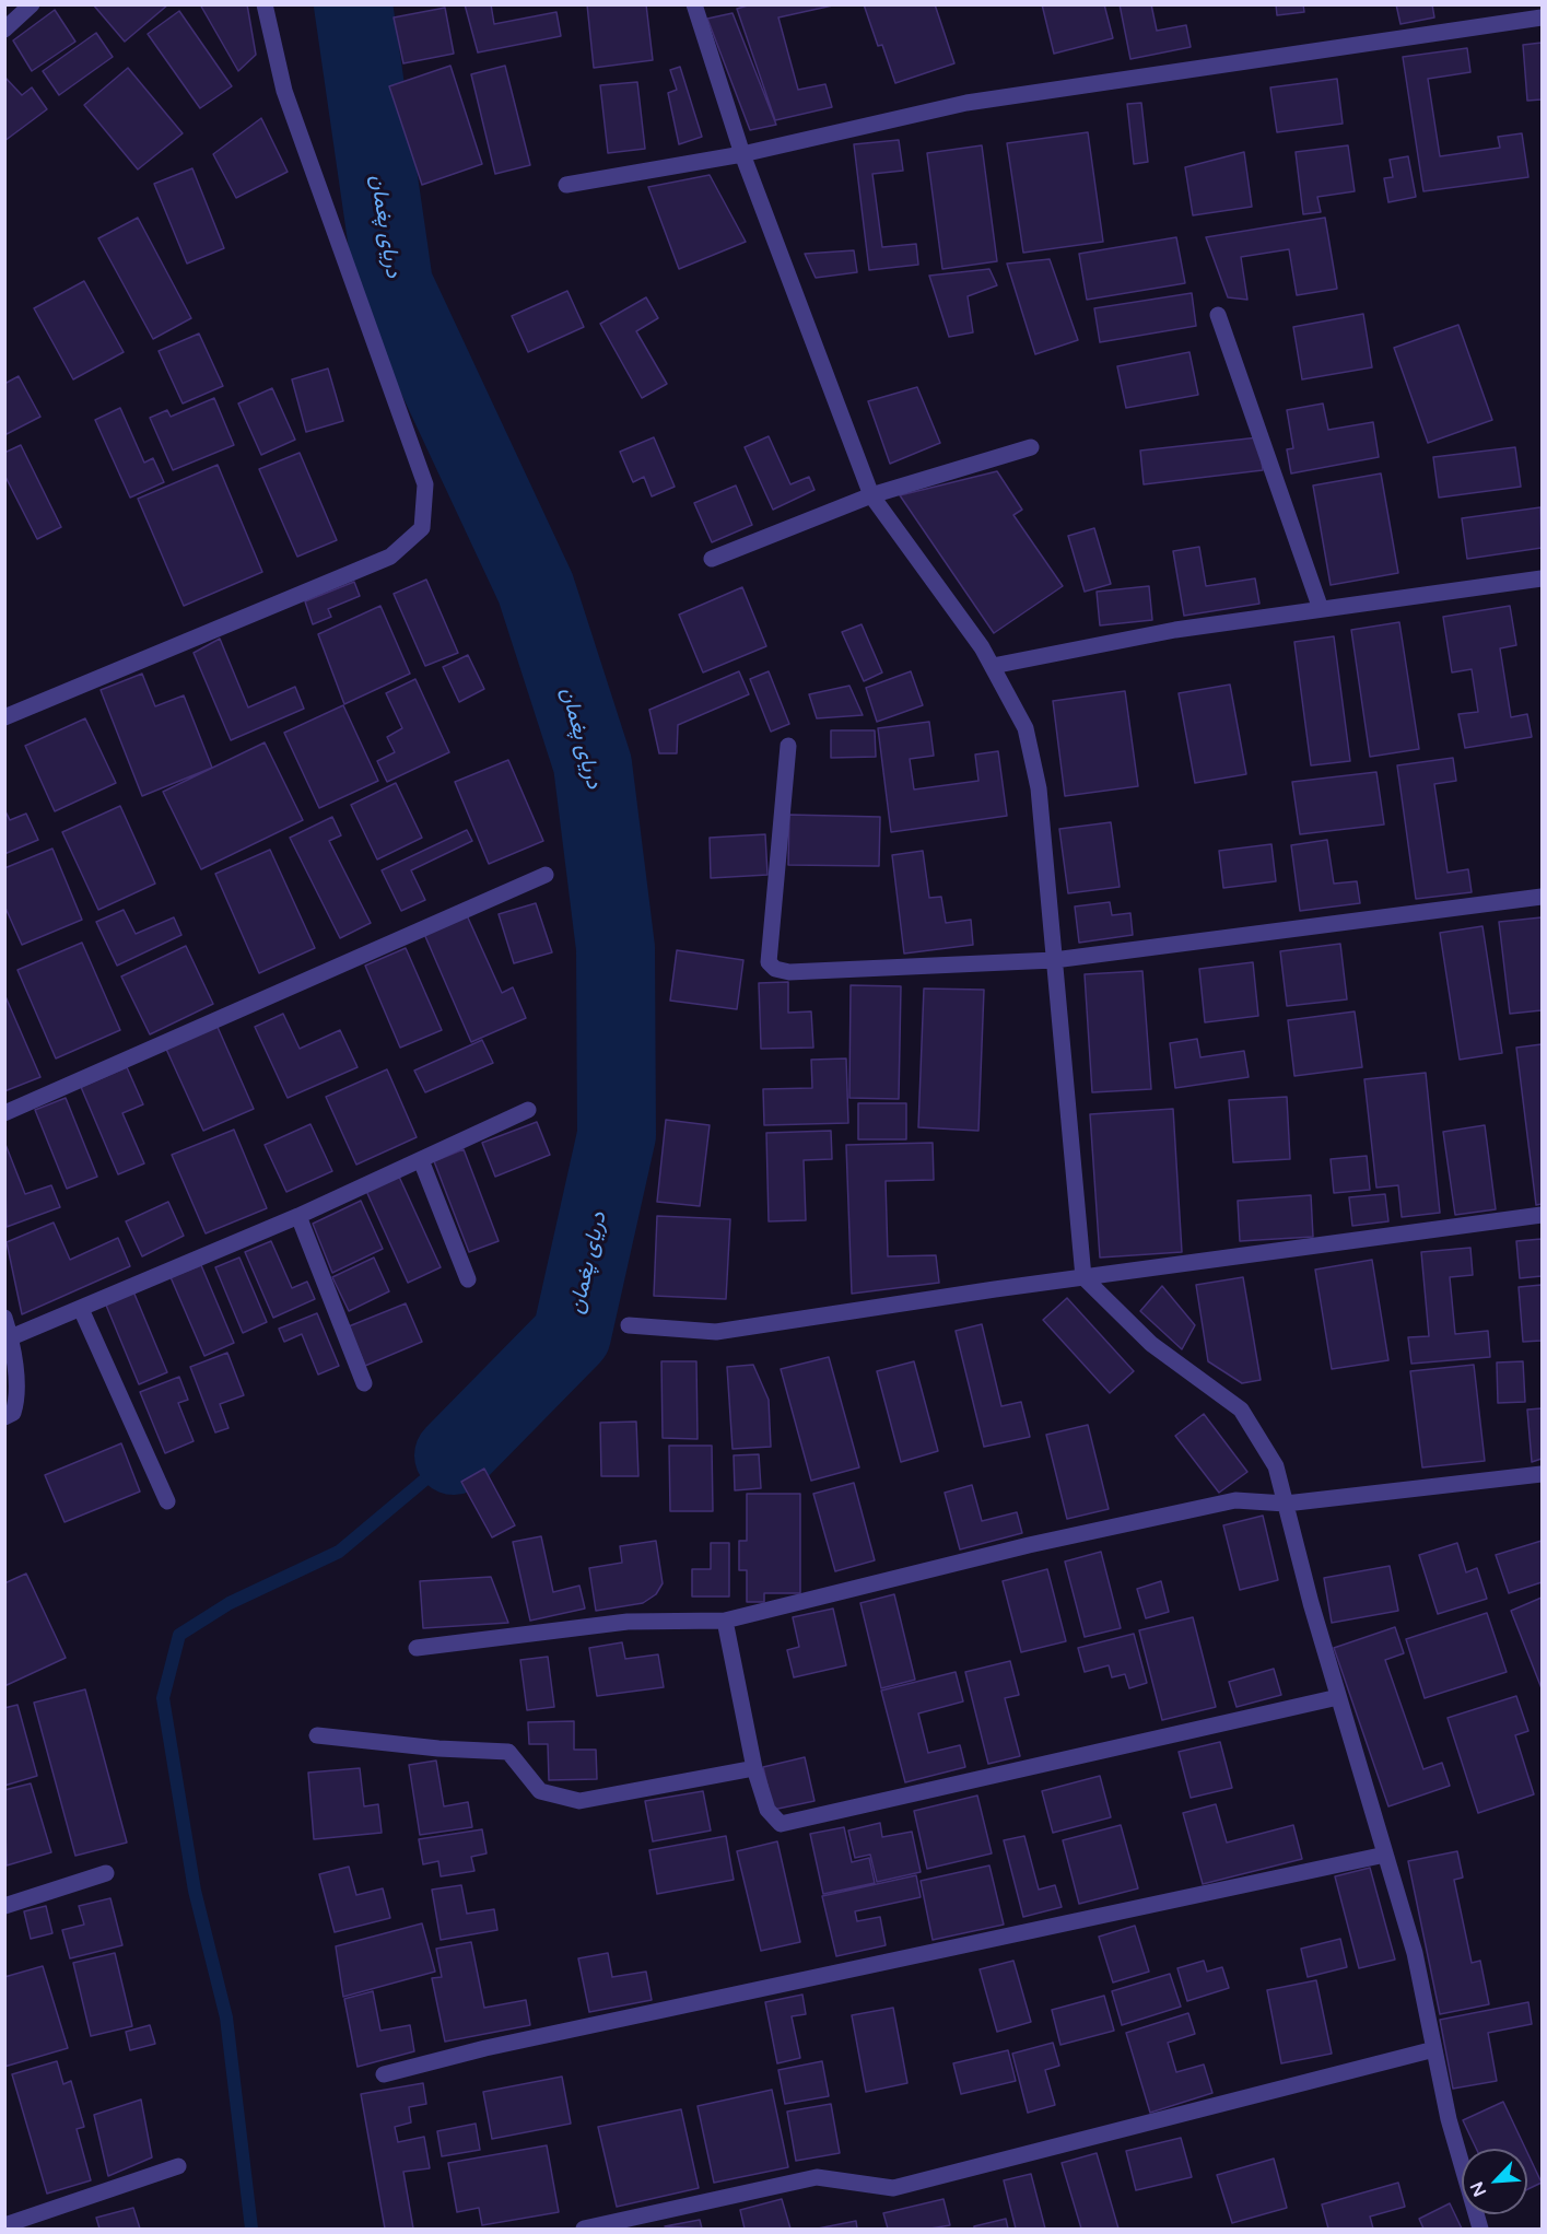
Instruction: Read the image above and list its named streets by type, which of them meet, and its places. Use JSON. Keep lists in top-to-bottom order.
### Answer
{
  "water": ["دریای پغمان"],
  "north": "bottom left"
}
